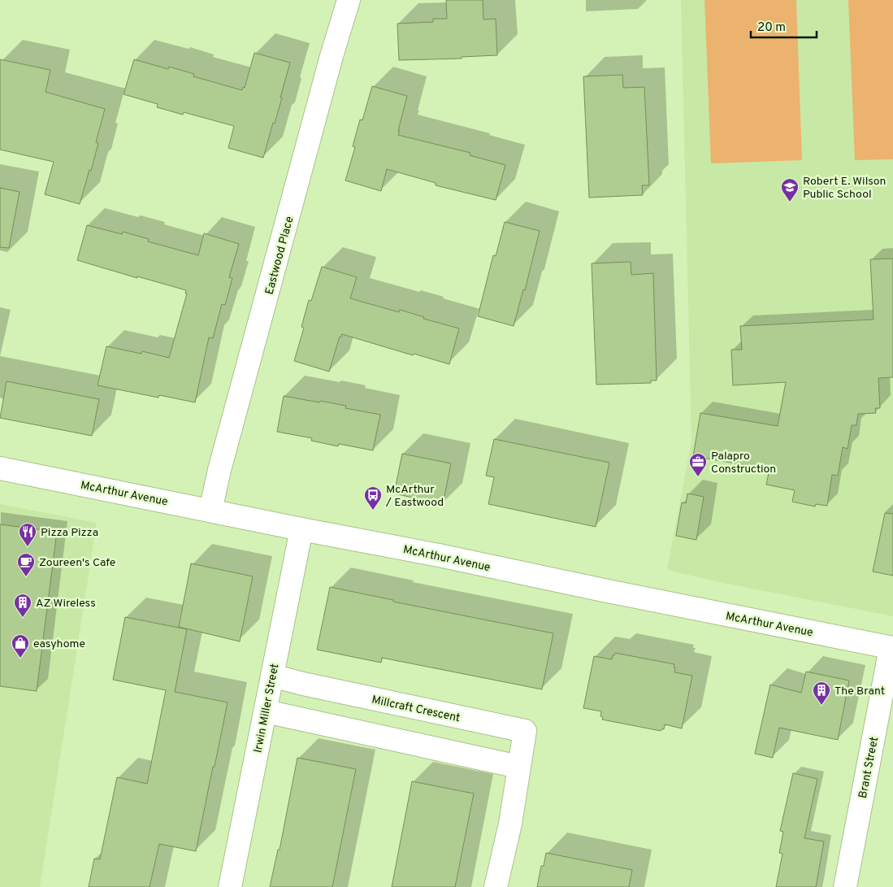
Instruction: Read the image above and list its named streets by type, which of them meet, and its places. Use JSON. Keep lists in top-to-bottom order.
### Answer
{
  "streets": {
    "street": [
      "Eastwood Place",
      "McArthur Avenue",
      "Irwin Miller Street",
      "Millcraft Crescent",
      "Brant Street"
    ]
  },
  "crossings": [
    ["Eastwood Place", "McArthur Avenue"],
    ["McArthur Avenue", "Irwin Miller Street"],
    ["McArthur Avenue", "Brant Street"],
    ["Irwin Miller Street", "Millcraft Crescent"]
  ],
  "places": {
    "school or university": ["Robert E. Wilson Public School"],
    "office": ["Palapro Construction"],
    "bus stop": ["McArthur / Eastwood"],
    "restaurant": ["Pizza Pizza"],
    "cafe": ["Zoureen's Cafe"],
    "building": ["AZ Wireless", "The Brant"],
    "shop": ["easyhome"]
  },
  "scale_bar": "20 m"
}
